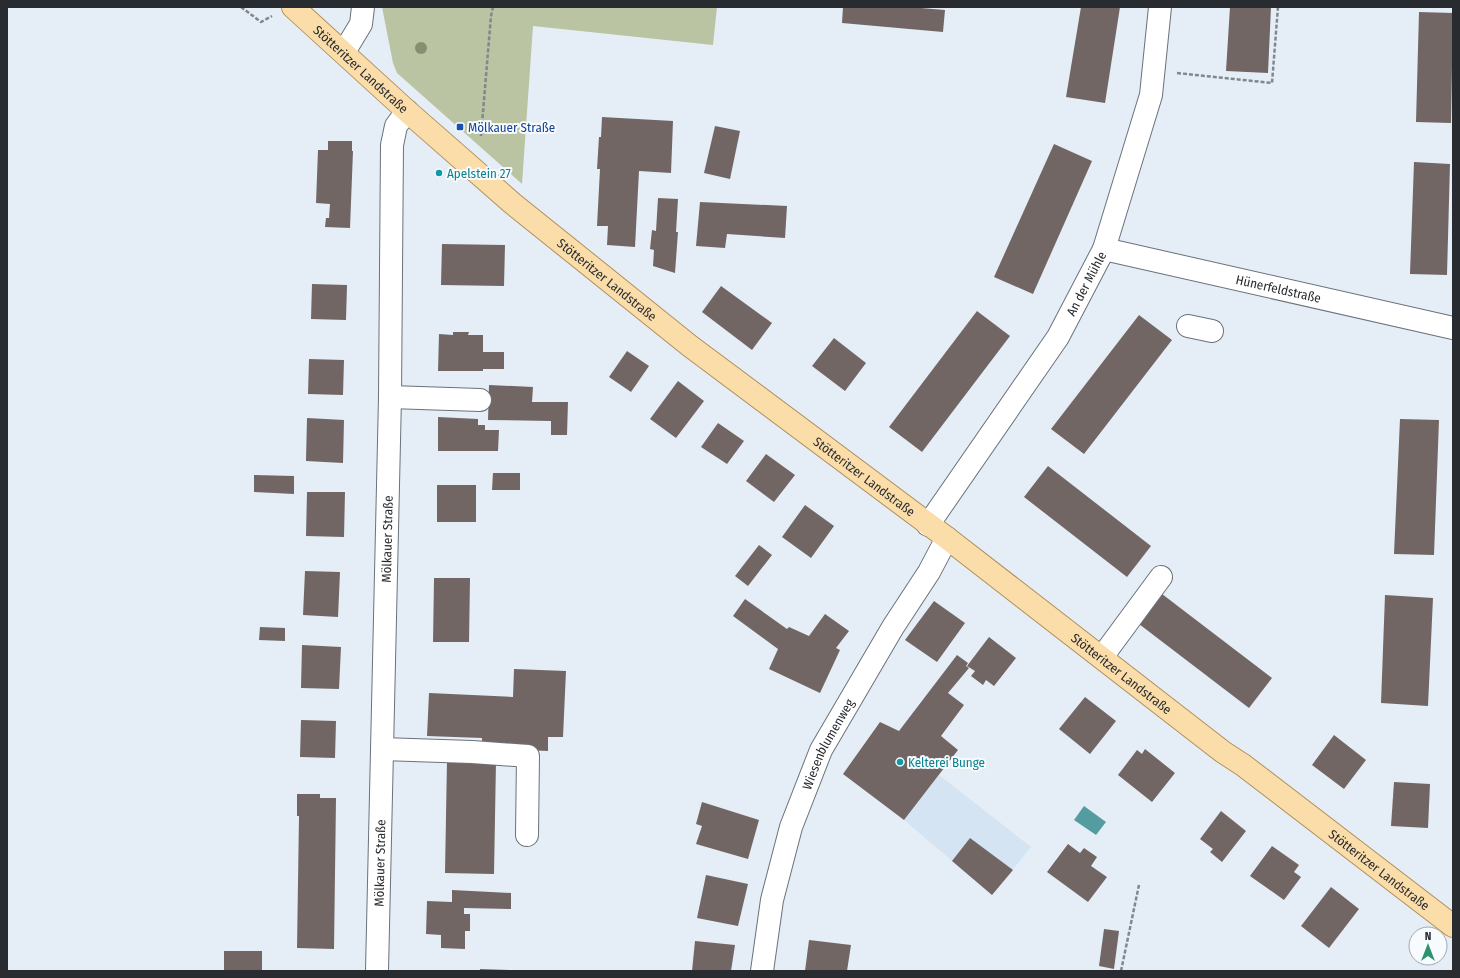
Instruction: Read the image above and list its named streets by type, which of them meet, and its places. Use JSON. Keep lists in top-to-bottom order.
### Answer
{
  "streets": {
    "main road": ["Stötteritzer Landstraße"],
    "street": [
      "An der Mühle",
      "Hünerfeldstraße",
      "Mölkauer Straße",
      "Wiesenblumenweg"
    ]
  },
  "crossings": [
    ["Stötteritzer Landstraße", "An der Mühle"],
    ["Stötteritzer Landstraße", "Mölkauer Straße"],
    ["Stötteritzer Landstraße", "Wiesenblumenweg"],
    ["An der Mühle", "Hünerfeldstraße"]
  ],
  "places": {
    "transit": ["Mölkauer Straße"],
    "other": ["Apelstein 27", "Kelterei Bunge"]
  },
  "north": "top"
}
